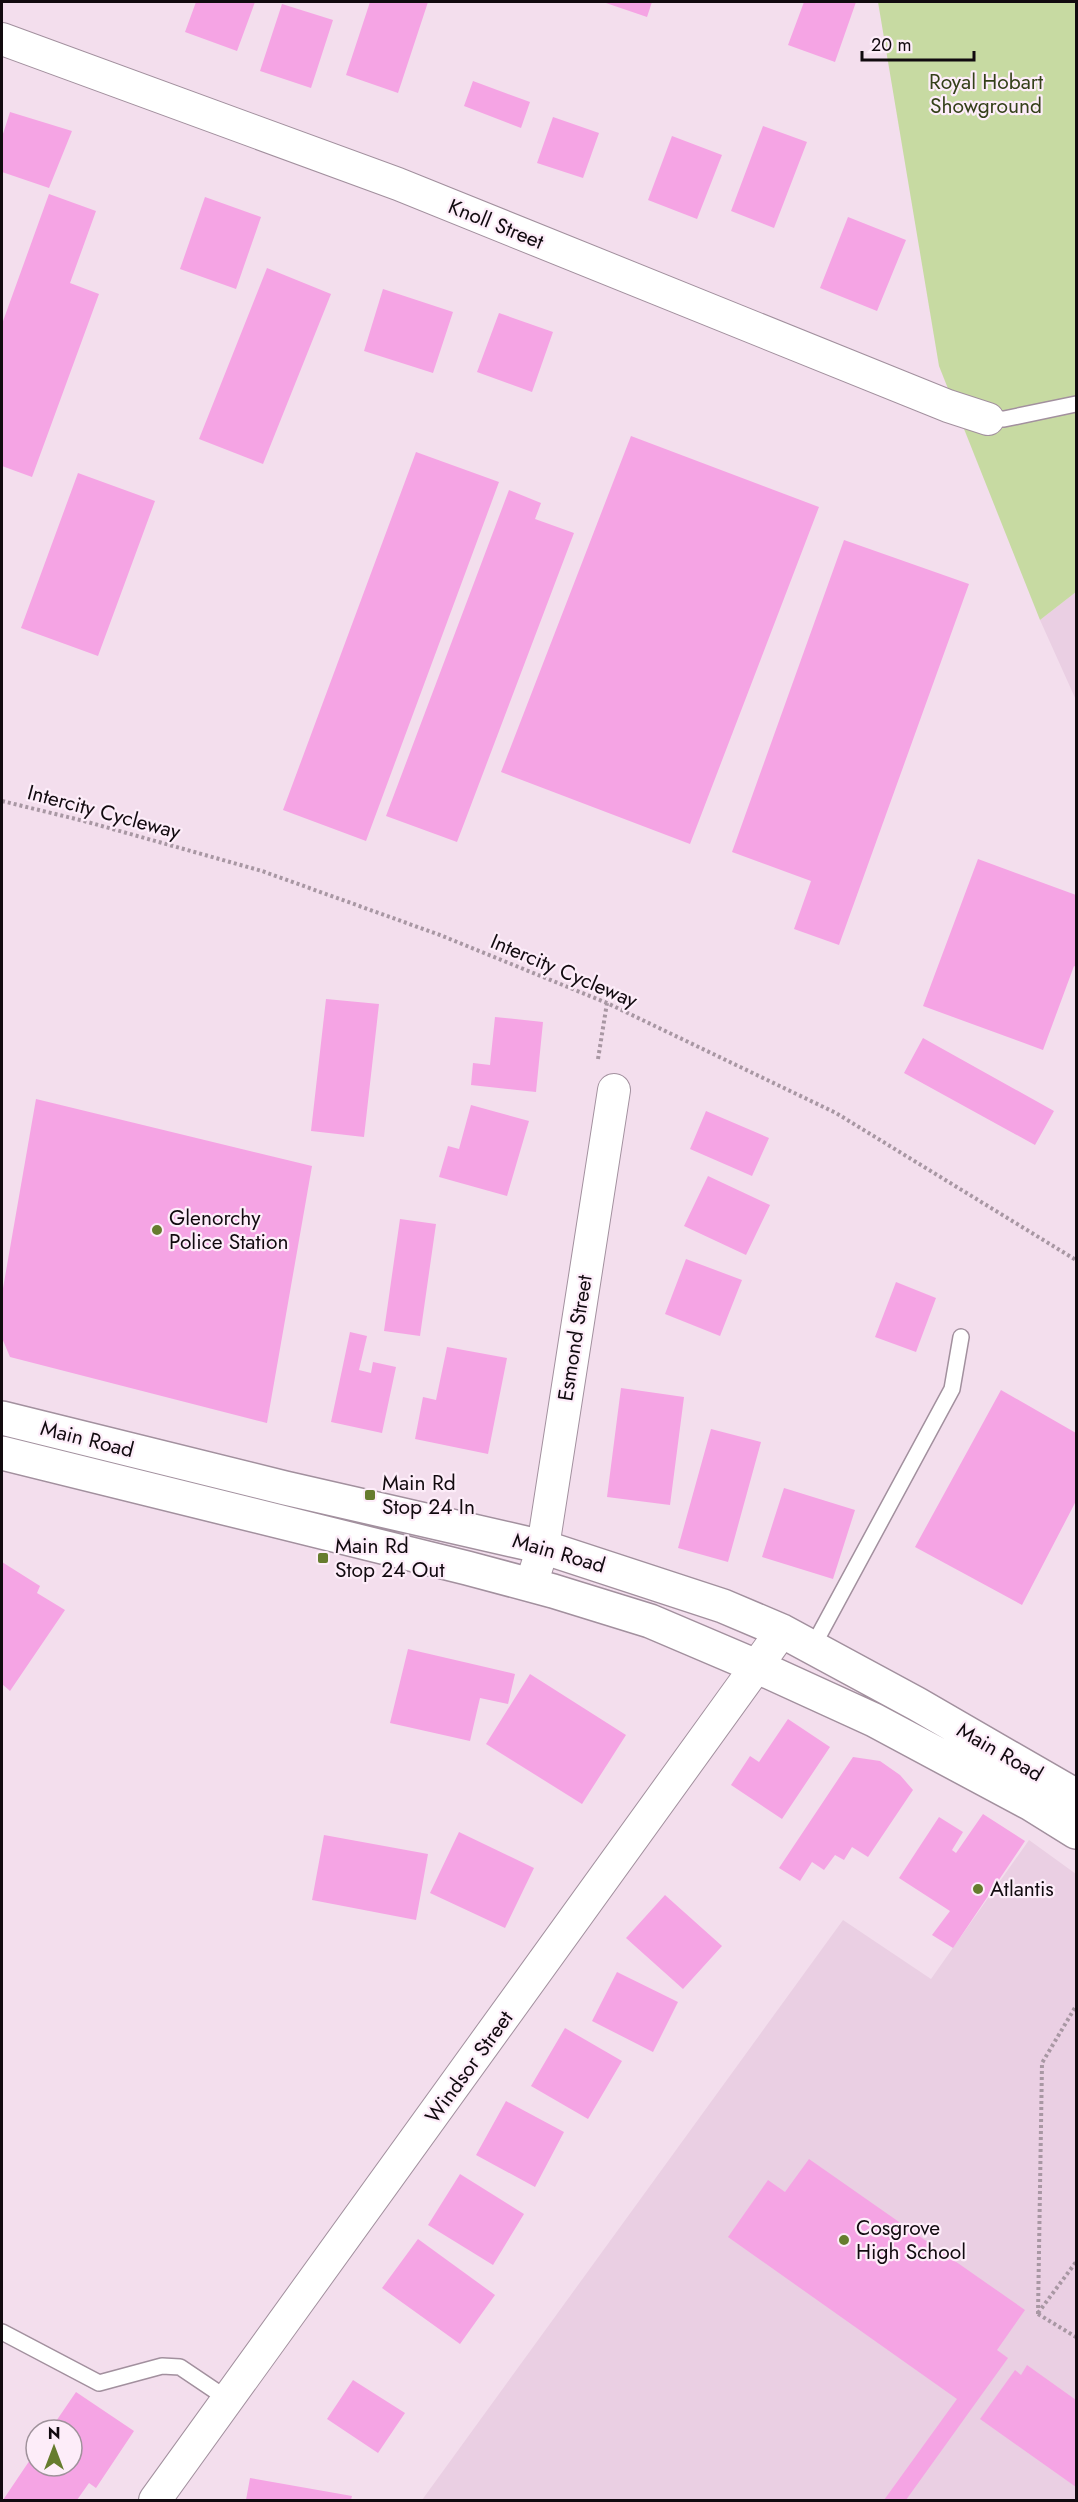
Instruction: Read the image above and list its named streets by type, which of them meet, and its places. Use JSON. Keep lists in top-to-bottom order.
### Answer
{
  "streets": {
    "main road": ["Main Road"],
    "street": ["Knoll Street", "Esmond Street", "Windsor Street"],
    "path": ["Intercity Cycleway"]
  },
  "crossings": [
    ["Esmond Street", "Main Road"],
    ["Main Road", "Windsor Street"]
  ],
  "parks": ["Royal Hobart Showground"],
  "places": {
    "other": ["Glenorchy Police Station", "Atlantis", "Cosgrove High School"],
    "transit": ["Main Rd Stop 24 In", "Main Rd Stop 24 Out"]
  },
  "scale_bar": "20 m",
  "north": "top"
}
